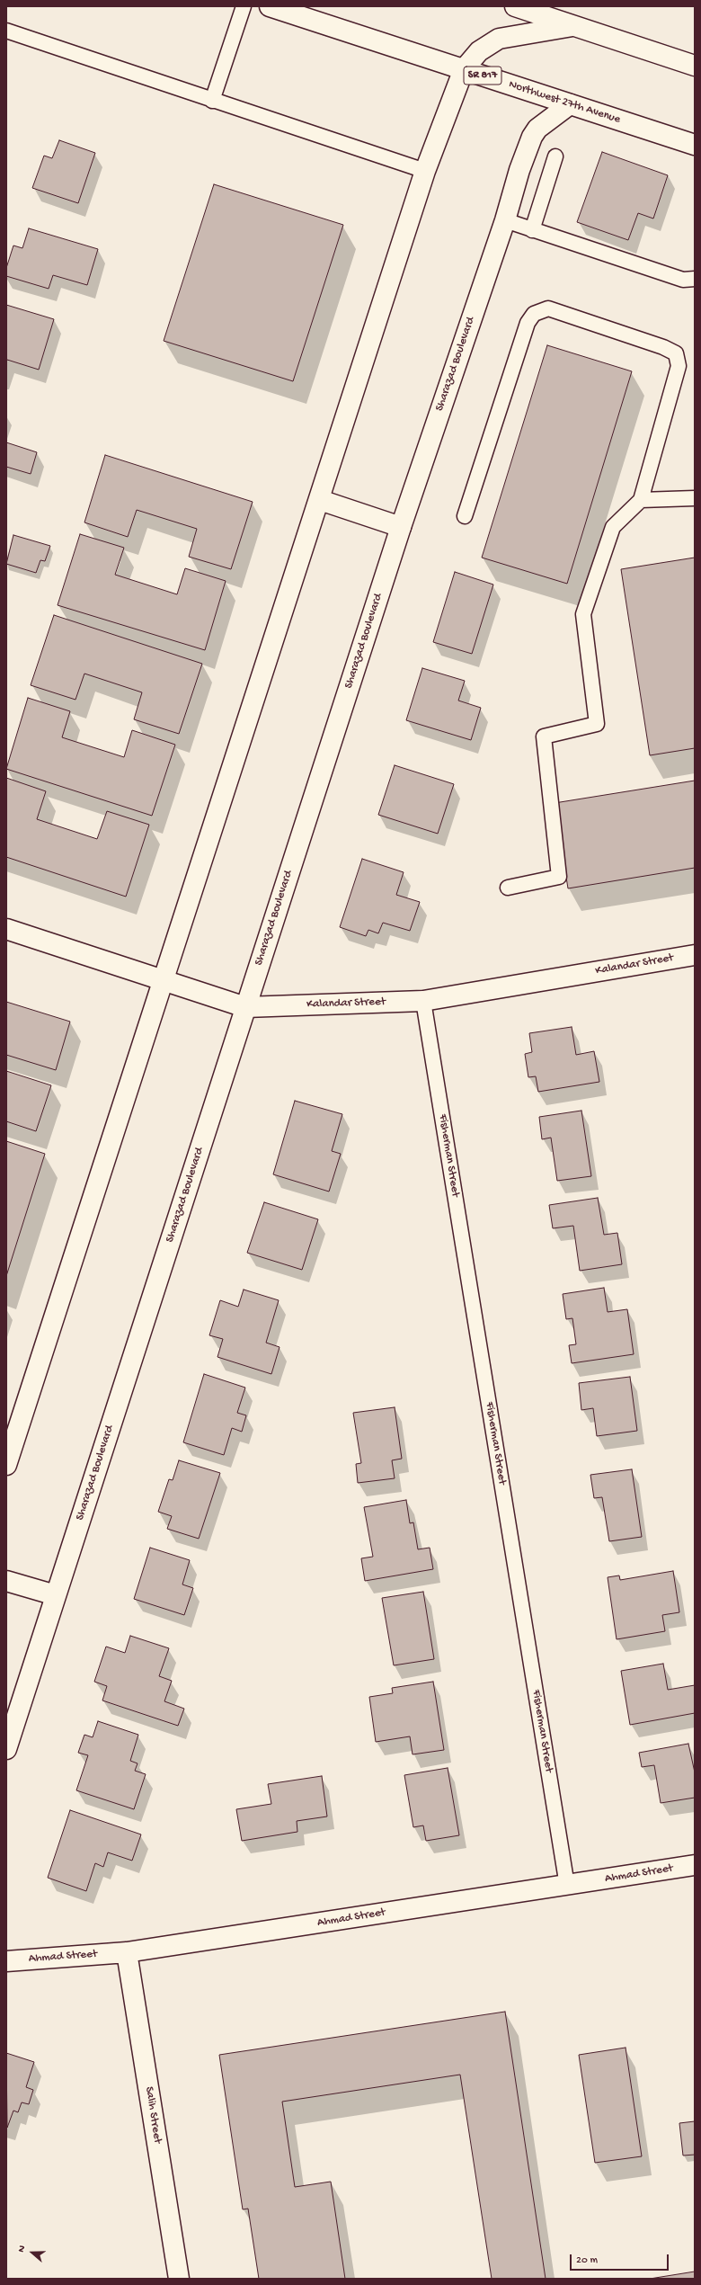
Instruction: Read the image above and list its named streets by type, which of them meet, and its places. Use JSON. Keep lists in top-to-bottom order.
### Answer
{
  "streets": {
    "street": [
      "SR 817",
      "Northwest 27th Avenue",
      "Sharazad Boulevard",
      "Kalandar Street",
      "Ahmad Street",
      "Salih Street"
    ],
    "lane": ["Fisherman Street"]
  },
  "crossings": [
    ["Northwest 27th Avenue", "Sharazad Boulevard"],
    ["Sharazad Boulevard", "Kalandar Street"],
    ["Kalandar Street", "Fisherman Street"],
    ["Fisherman Street", "Ahmad Street"],
    ["Ahmad Street", "Salih Street"]
  ],
  "scale_bar": "20 m",
  "north": "left"
}
